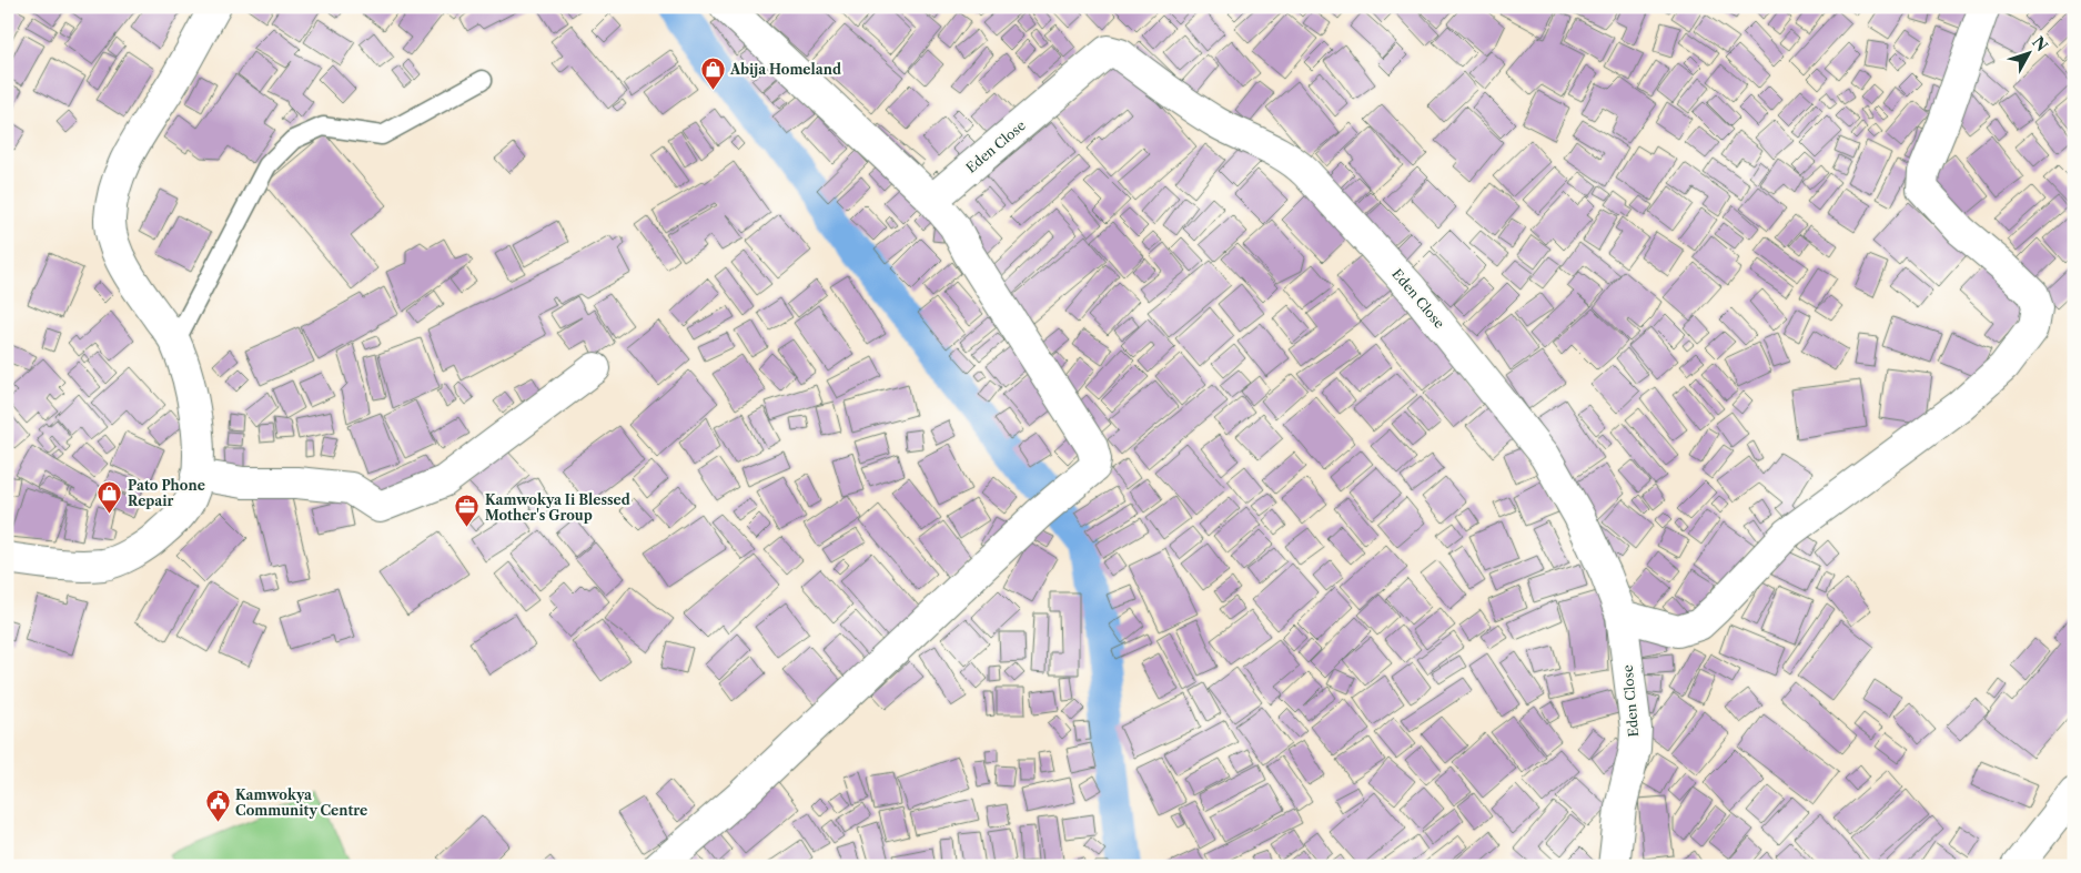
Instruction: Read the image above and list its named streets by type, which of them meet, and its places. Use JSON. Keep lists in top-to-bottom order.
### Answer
{
  "streets": {
    "street": ["Eden Close"]
  },
  "places": {
    "shop": ["Abija Homeland", "Pato Phone Repair"],
    "office": ["Kamwokya Ii Blessed Mother's Group"],
    "public building": ["Kamwokya Community Centre"]
  },
  "north": "top right"
}
